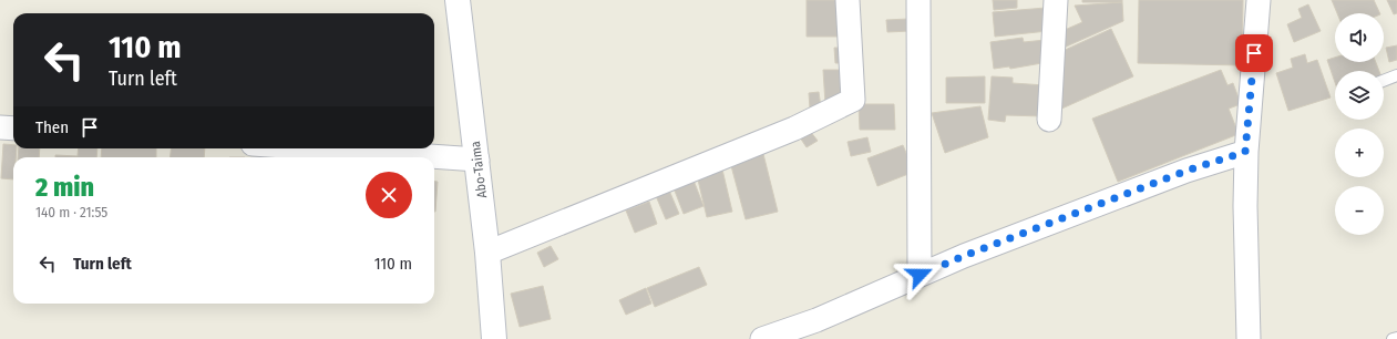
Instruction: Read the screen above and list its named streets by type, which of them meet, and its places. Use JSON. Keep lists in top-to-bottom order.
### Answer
{
  "streets": {
    "street": ["Abo-Taima"]
  },
  "page": {
    "map_buttons": ["+", "−"],
    "turn": ["110 m", "Turn left"],
    "then": "Then",
    "heading": ["2 min", "140 m · 21:55"],
    "list": [
      {
        "name": "Turn left",
        "value": "110 m"
      }
    ]
  }
}
